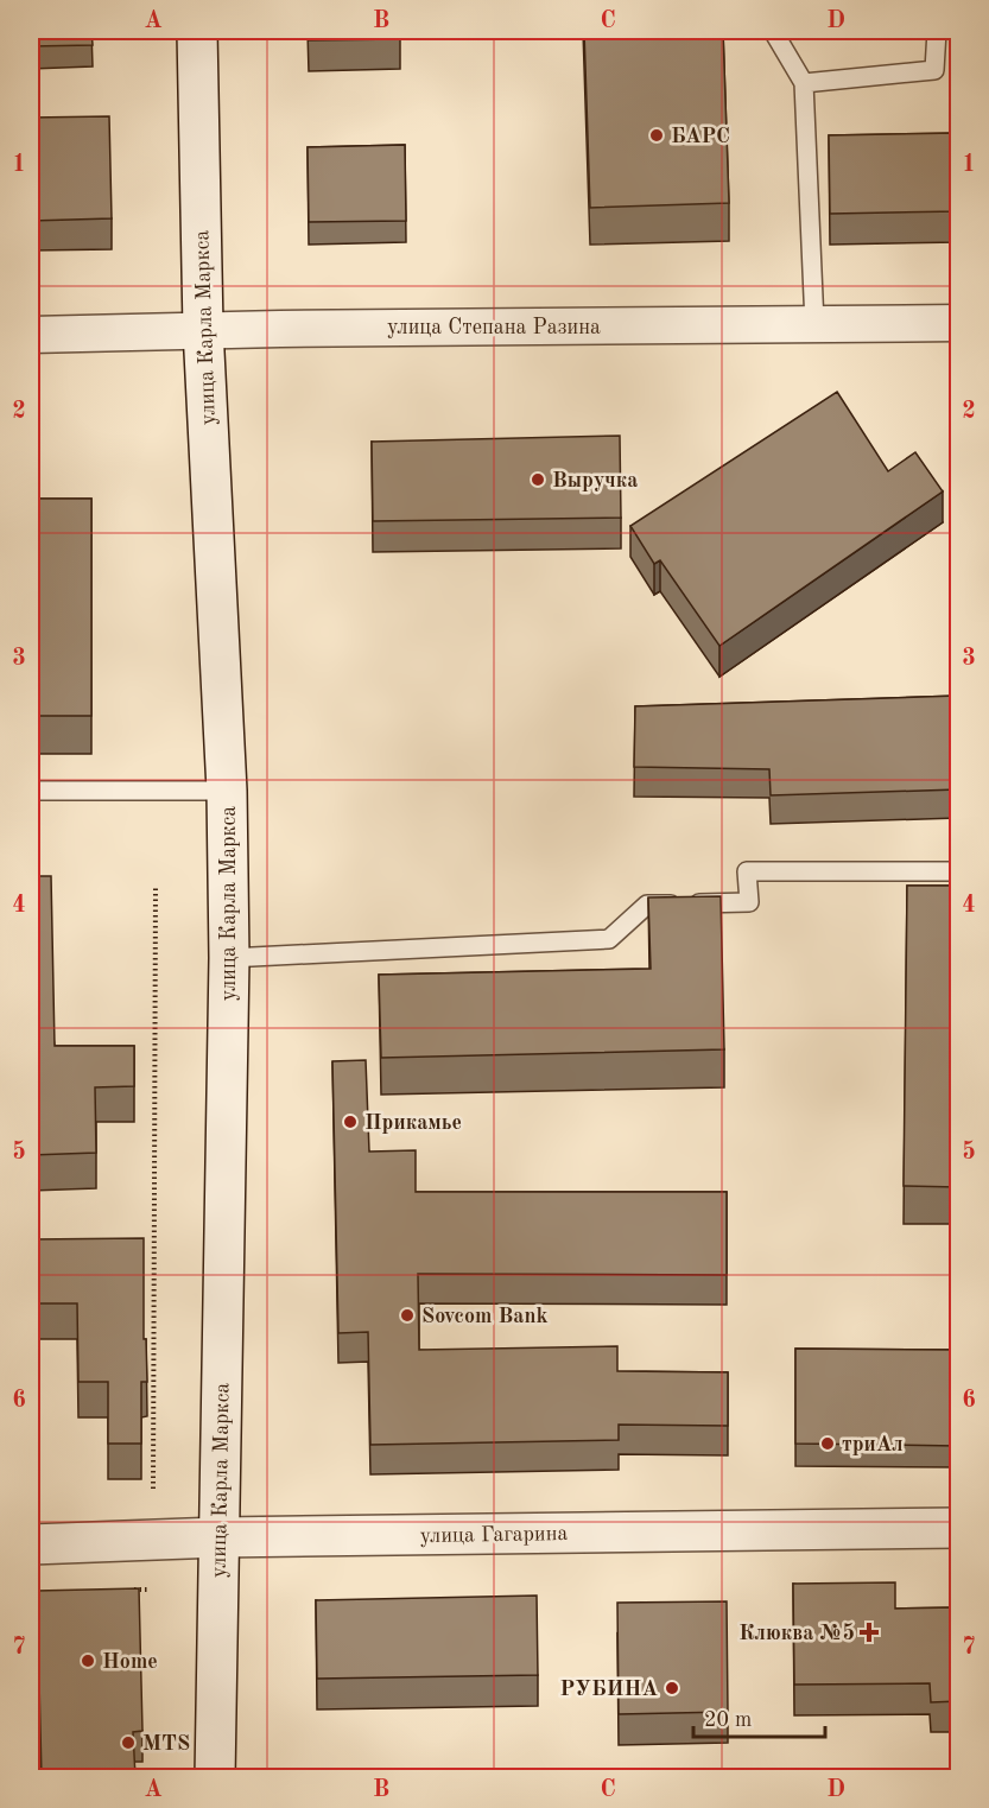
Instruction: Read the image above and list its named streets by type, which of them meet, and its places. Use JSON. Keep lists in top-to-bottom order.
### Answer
{
  "streets": {
    "main road": ["улица Карла Маркса", "улица Гагарина"],
    "street": ["улица Степана Разина"]
  },
  "crossings": [
    ["улица Степана Разина", "улица Карла Маркса"],
    ["улица Карла Маркса", "улица Гагарина"]
  ],
  "places": {
    "other": [
      "БАРС",
      "Выручка",
      "Прикамье",
      "Sovcom Bank",
      "триАл",
      "Home",
      "РУБИНА",
      "MTS"
    ],
    "health": ["Клюква №5"]
  },
  "scale_bar": "20 m",
  "grid": {
    "columns": [
      "A",
      "B",
      "C",
      "D"
    ],
    "rows": [
      "1",
      "2",
      "3",
      "4",
      "5",
      "6",
      "7"
    ]
  }
}
